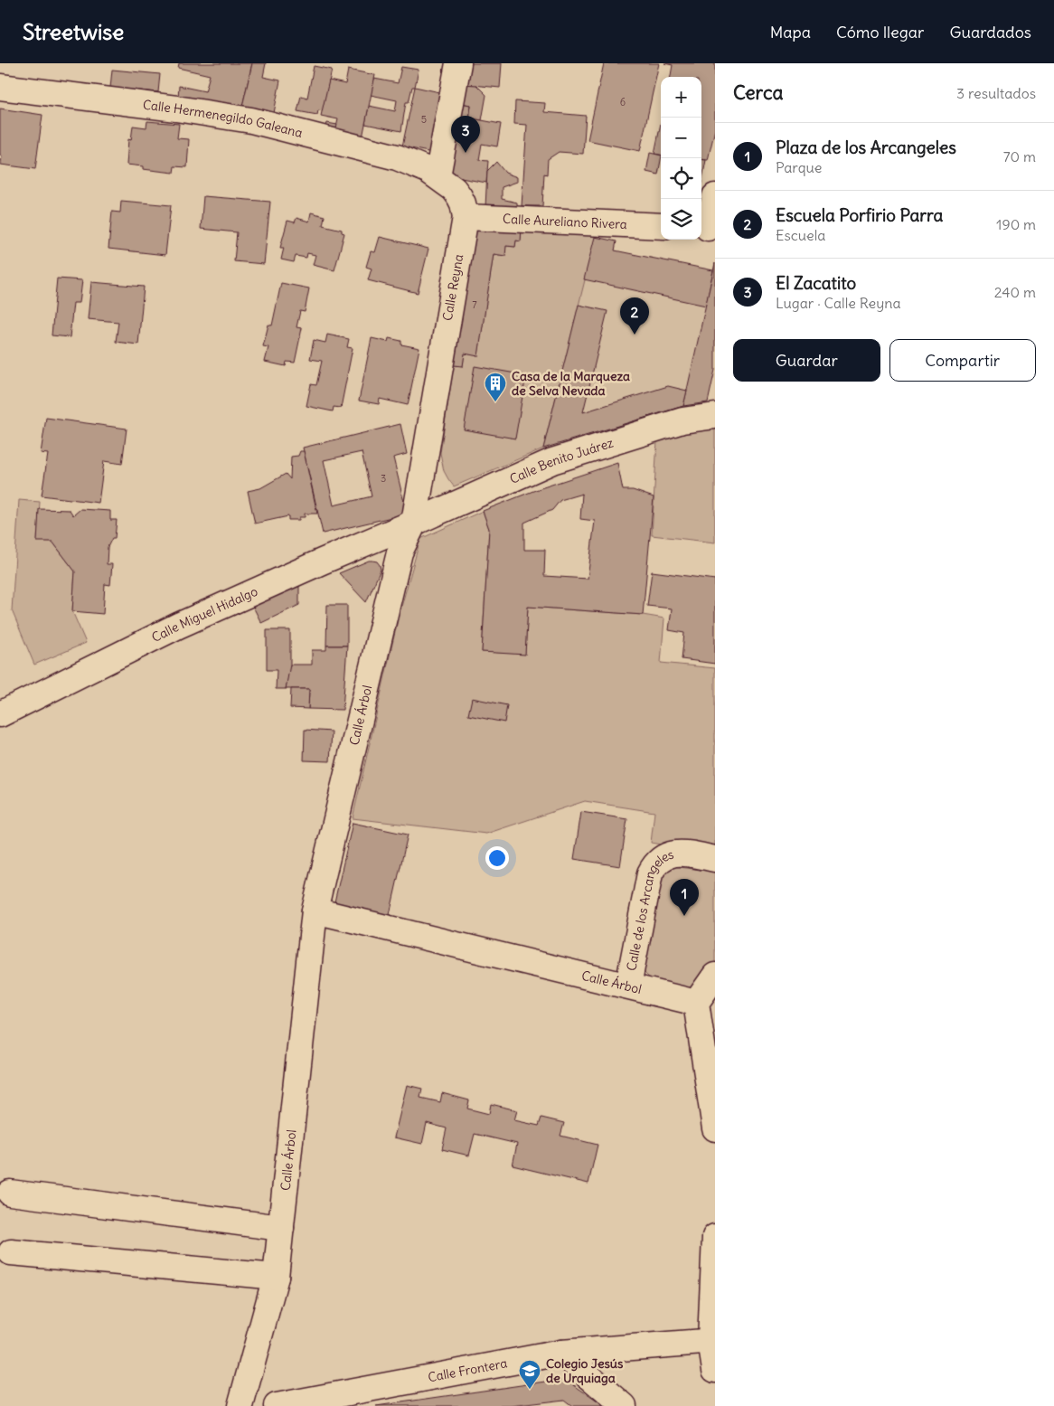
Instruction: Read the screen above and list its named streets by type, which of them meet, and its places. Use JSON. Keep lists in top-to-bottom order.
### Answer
{
  "streets": {
    "street": [
      "Calle Hermenegildo Galeana",
      "Calle Aureliano Rivera",
      "Calle Reyna",
      "Calle Benito Juárez",
      "Calle Miguel Hidalgo",
      "Calle Árbol",
      "Calle de los Arcangeles",
      "Calle Frontera"
    ]
  },
  "crossings": [
    ["Calle Hermenegildo Galeana", "Calle Reyna"],
    ["Calle Aureliano Rivera", "Calle Reyna"],
    ["Calle Reyna", "Calle Benito Juárez"],
    ["Calle Reyna", "Calle Miguel Hidalgo"],
    ["Calle Reyna", "Calle Árbol"],
    ["Calle Benito Juárez", "Calle Miguel Hidalgo"],
    ["Calle Benito Juárez", "Calle Árbol"],
    ["Calle Miguel Hidalgo", "Calle Árbol"],
    ["Calle Árbol", "Calle de los Arcangeles"]
  ],
  "places": {
    "building": ["Casa de la Marqueza de Selva Nevada"],
    "school or university": ["Colegio Jesús de Urquiaga"]
  },
  "house_numbers": [
    "6",
    "5",
    "7",
    "3"
  ],
  "page": {
    "header": "Streetwise",
    "nav": ["Mapa", "Cómo llegar", "Guardados"],
    "heading": ["Cerca", "3 resultados"],
    "map_buttons": ["+", "−"],
    "pins": ["3", "2", "1"],
    "list": [
      {
        "mark": "1",
        "name": "Plaza de los Arcangeles",
        "note": "Parque",
        "value": "70 m"
      },
      {
        "mark": "2",
        "name": "Escuela Porfirio Parra",
        "note": "Escuela",
        "value": "190 m"
      },
      {
        "mark": "3",
        "name": "El Zacatito",
        "note": "Lugar · Calle Reyna",
        "value": "240 m"
      }
    ],
    "buttons": ["Guardar", "Compartir"]
  }
}
